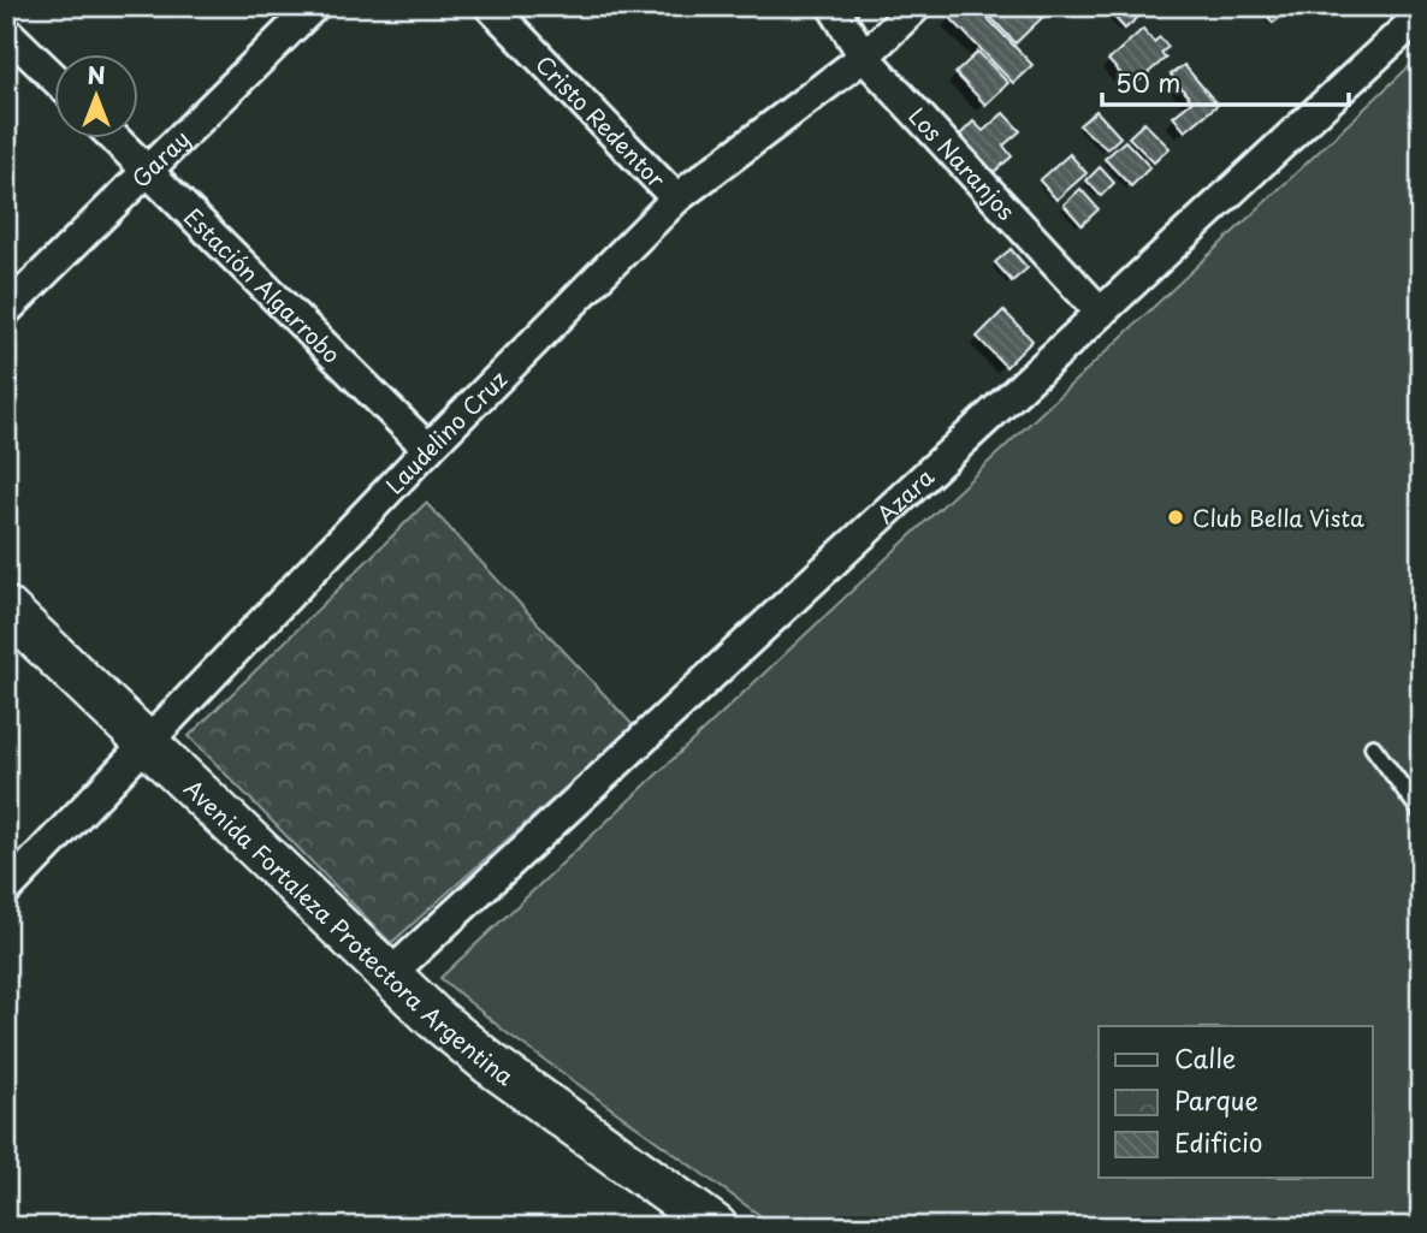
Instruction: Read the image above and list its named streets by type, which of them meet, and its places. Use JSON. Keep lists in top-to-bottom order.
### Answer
{
  "streets": {
    "main road": ["Avenida Fortaleza Protectora Argentina"],
    "street": [
      "Cristo Redentor",
      "Garay",
      "Los Naranjos",
      "Estación Algarrobo",
      "Laudelino Cruz",
      "Azara"
    ]
  },
  "crossings": [
    ["Cristo Redentor", "Laudelino Cruz"],
    ["Garay", "Estación Algarrobo"],
    ["Los Naranjos", "Laudelino Cruz"],
    ["Los Naranjos", "Azara"],
    ["Estación Algarrobo", "Laudelino Cruz"],
    ["Laudelino Cruz", "Avenida Fortaleza Protectora Argentina"],
    ["Azara", "Avenida Fortaleza Protectora Argentina"]
  ],
  "places": ["Club Bella Vista"],
  "legend": ["Calle", "Parque", "Edificio"],
  "scale_bar": "50 m",
  "north": "top"
}
